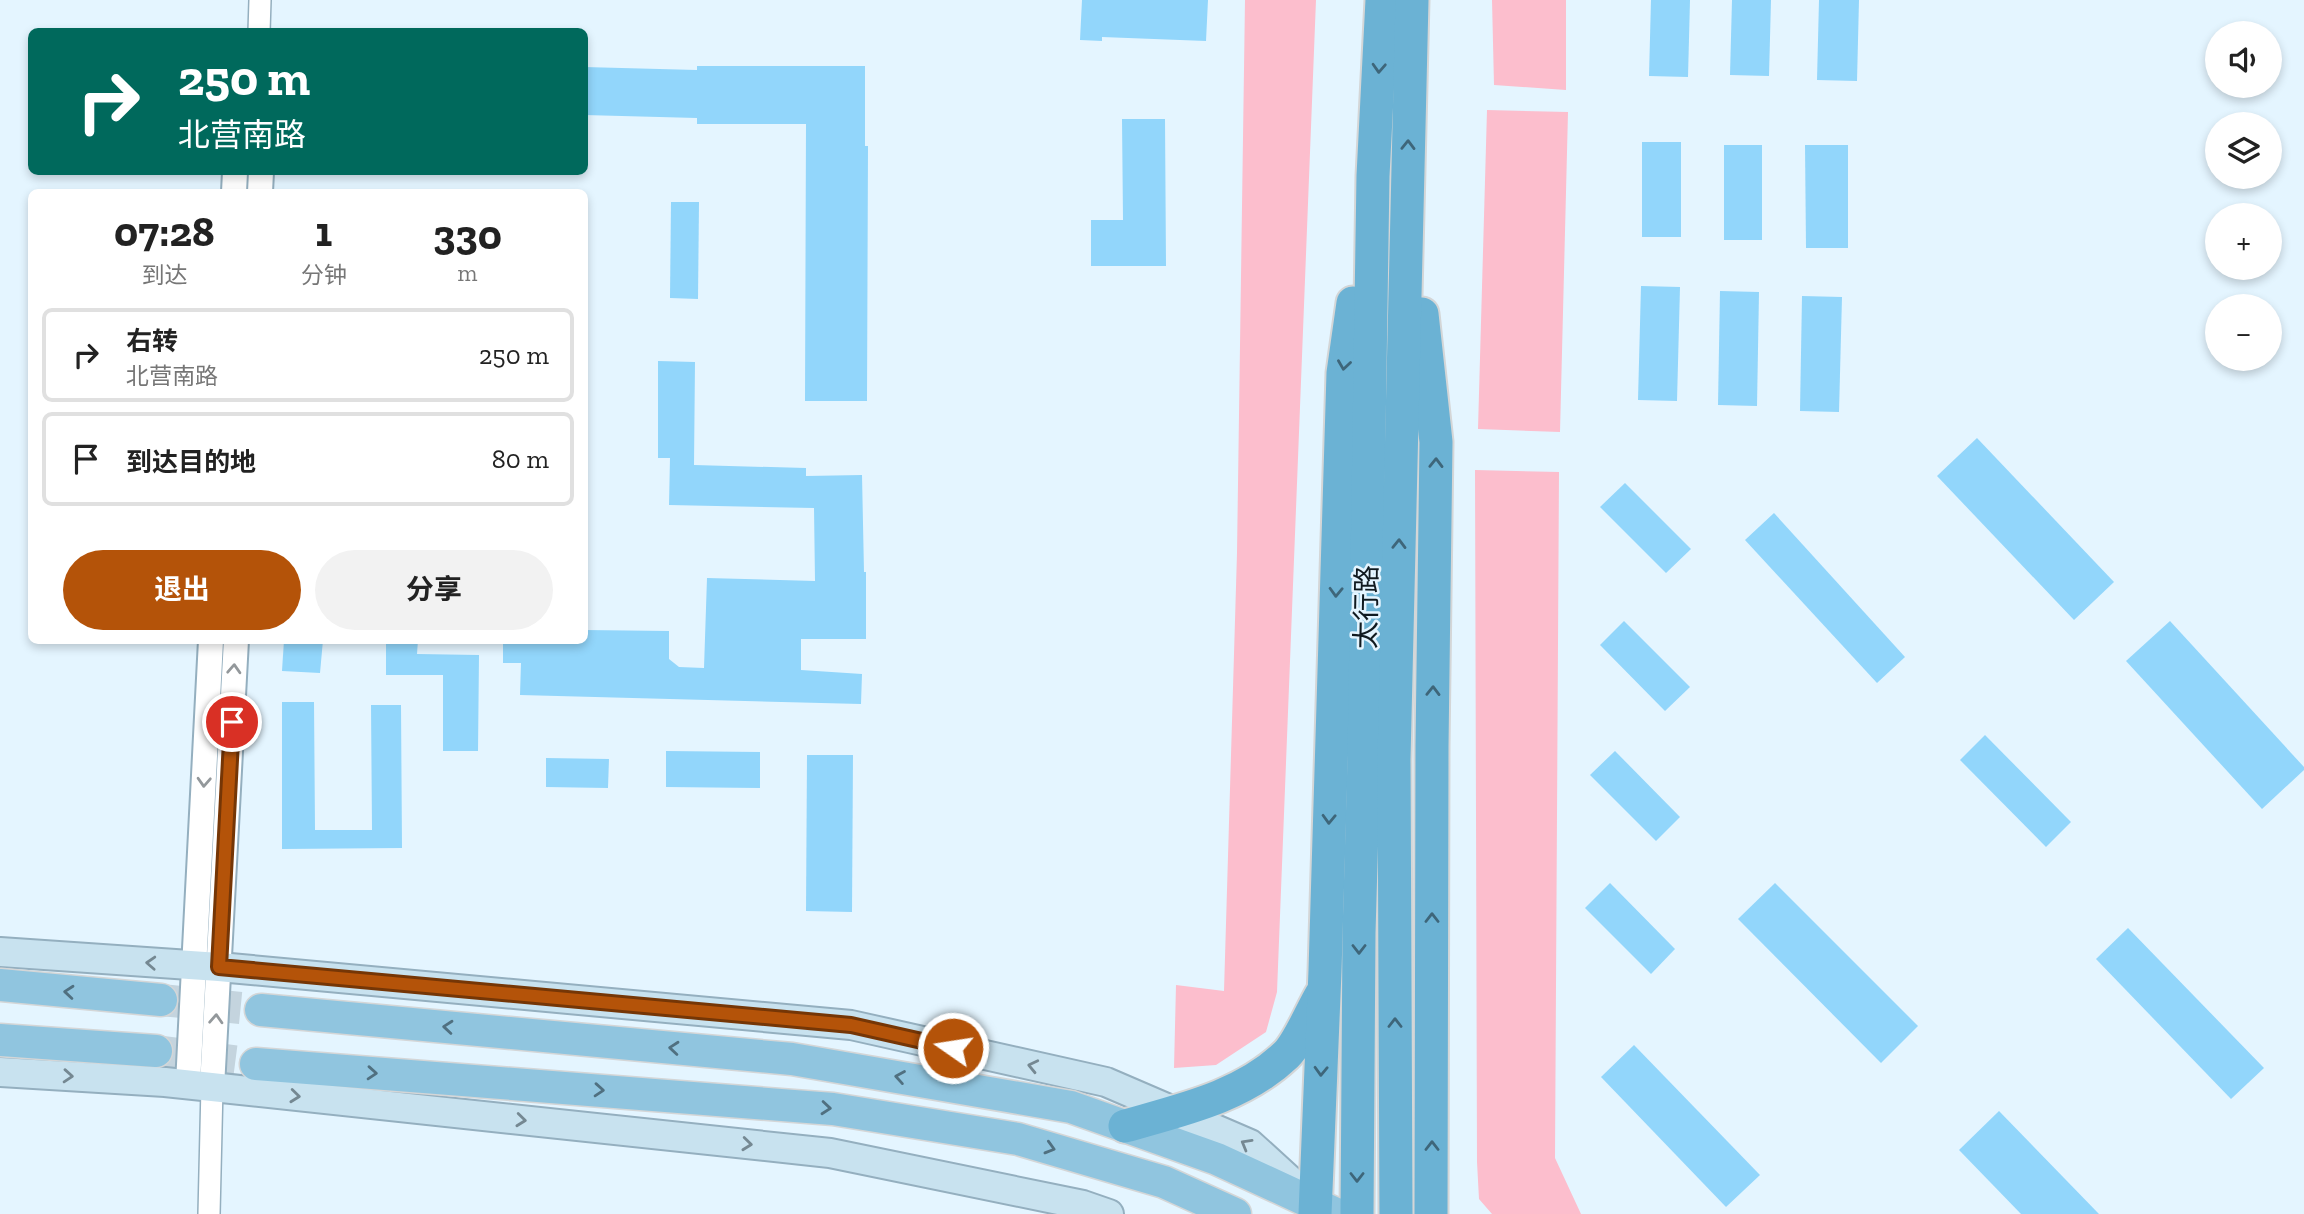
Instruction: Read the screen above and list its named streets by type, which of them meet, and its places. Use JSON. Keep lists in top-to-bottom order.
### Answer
{
  "streets": {
    "highway": ["太行路"]
  },
  "page": {
    "map_buttons": ["+", "−"],
    "turn": ["250 m", "北营南路"],
    "eta": [
      "07:28",
      "到达",
      "1",
      "分钟",
      "330",
      "m"
    ],
    "list": [
      {
        "name": "右转",
        "note": "北营南路",
        "value": "250 m"
      },
      {
        "name": "到达目的地",
        "value": "80 m"
      }
    ],
    "buttons": ["退出", "分享"]
  }
}
